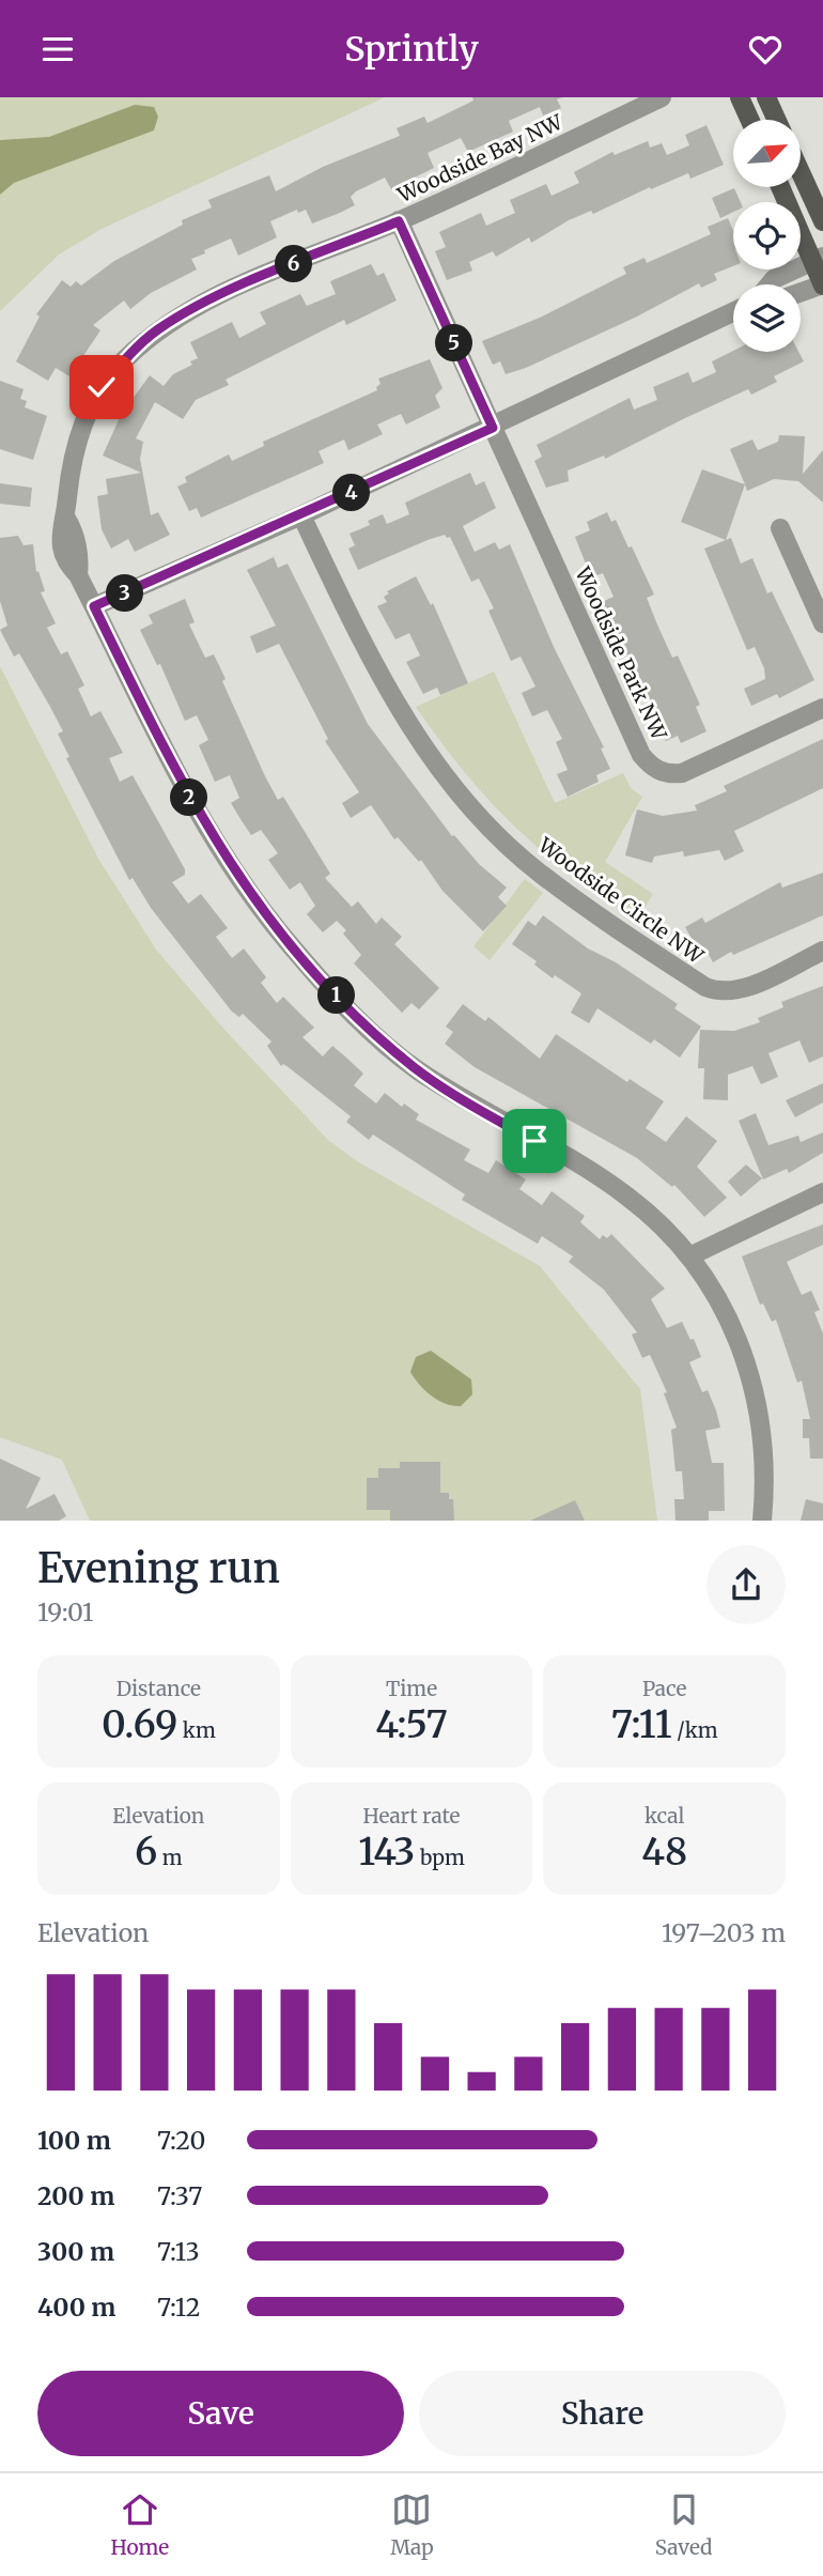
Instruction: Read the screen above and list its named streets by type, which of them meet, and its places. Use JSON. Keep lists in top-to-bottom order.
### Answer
{
  "streets": {
    "street": ["Woodside Bay NW", "Woodside Park NW", "Woodside Circle NW"]
  },
  "north": "top right",
  "page": {
    "header": "Sprintly",
    "pins": [
      "6",
      "5",
      "4",
      "3",
      "2",
      "1"
    ],
    "heading": ["Evening run", "19:01"],
    "stats": [
      ["Distance", "0.69 km"],
      ["Time", "4:57"],
      ["Pace", "7:11 /km"],
      ["Elevation", "6 m"],
      ["Heart rate", "143 bpm"],
      ["kcal", "48"]
    ],
    "chart": ["Elevation", "197–203 m"],
    "list": [
      {
        "name": "100 m",
        "note": "7:20"
      },
      {
        "name": "200 m",
        "note": "7:37"
      },
      {
        "name": "300 m",
        "note": "7:13"
      },
      {
        "name": "400 m",
        "note": "7:12"
      }
    ],
    "buttons": ["Save", "Share"],
    "tabs": ["Home", "Map", "Saved"]
  }
}
